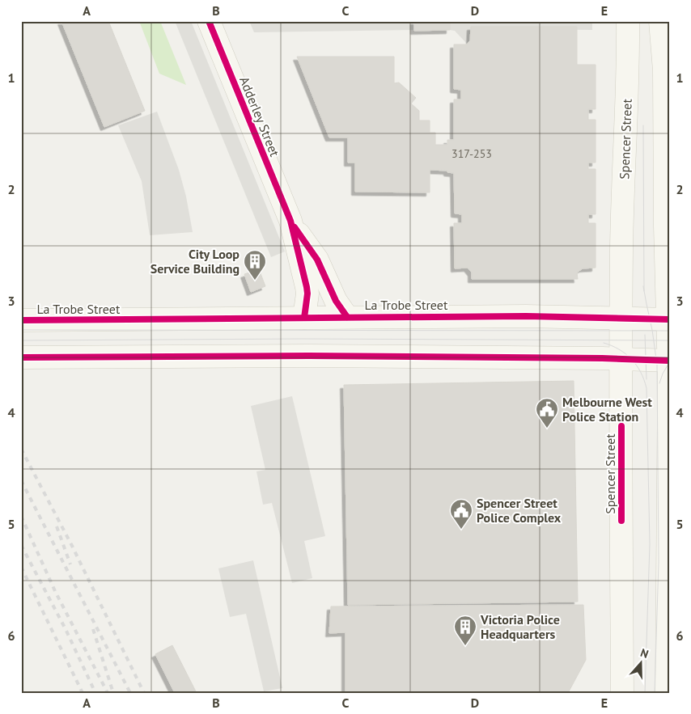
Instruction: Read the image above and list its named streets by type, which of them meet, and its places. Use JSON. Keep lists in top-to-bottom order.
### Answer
{
  "streets": {
    "street": ["Adderley Street", "Spencer Street", "La Trobe Street"]
  },
  "crossings": [
    ["Adderley Street", "La Trobe Street"],
    ["Spencer Street", "La Trobe Street"]
  ],
  "places": {
    "building": ["City Loop Service Building", "Victoria Police Headquarters"],
    "public building": ["Melbourne West Police Station", "Spencer Street Police Complex"]
  },
  "house_numbers": ["317-253"],
  "north": "top",
  "grid": {
    "columns": [
      "A",
      "B",
      "C",
      "D",
      "E"
    ],
    "rows": [
      "1",
      "2",
      "3",
      "4",
      "5",
      "6"
    ]
  }
}
